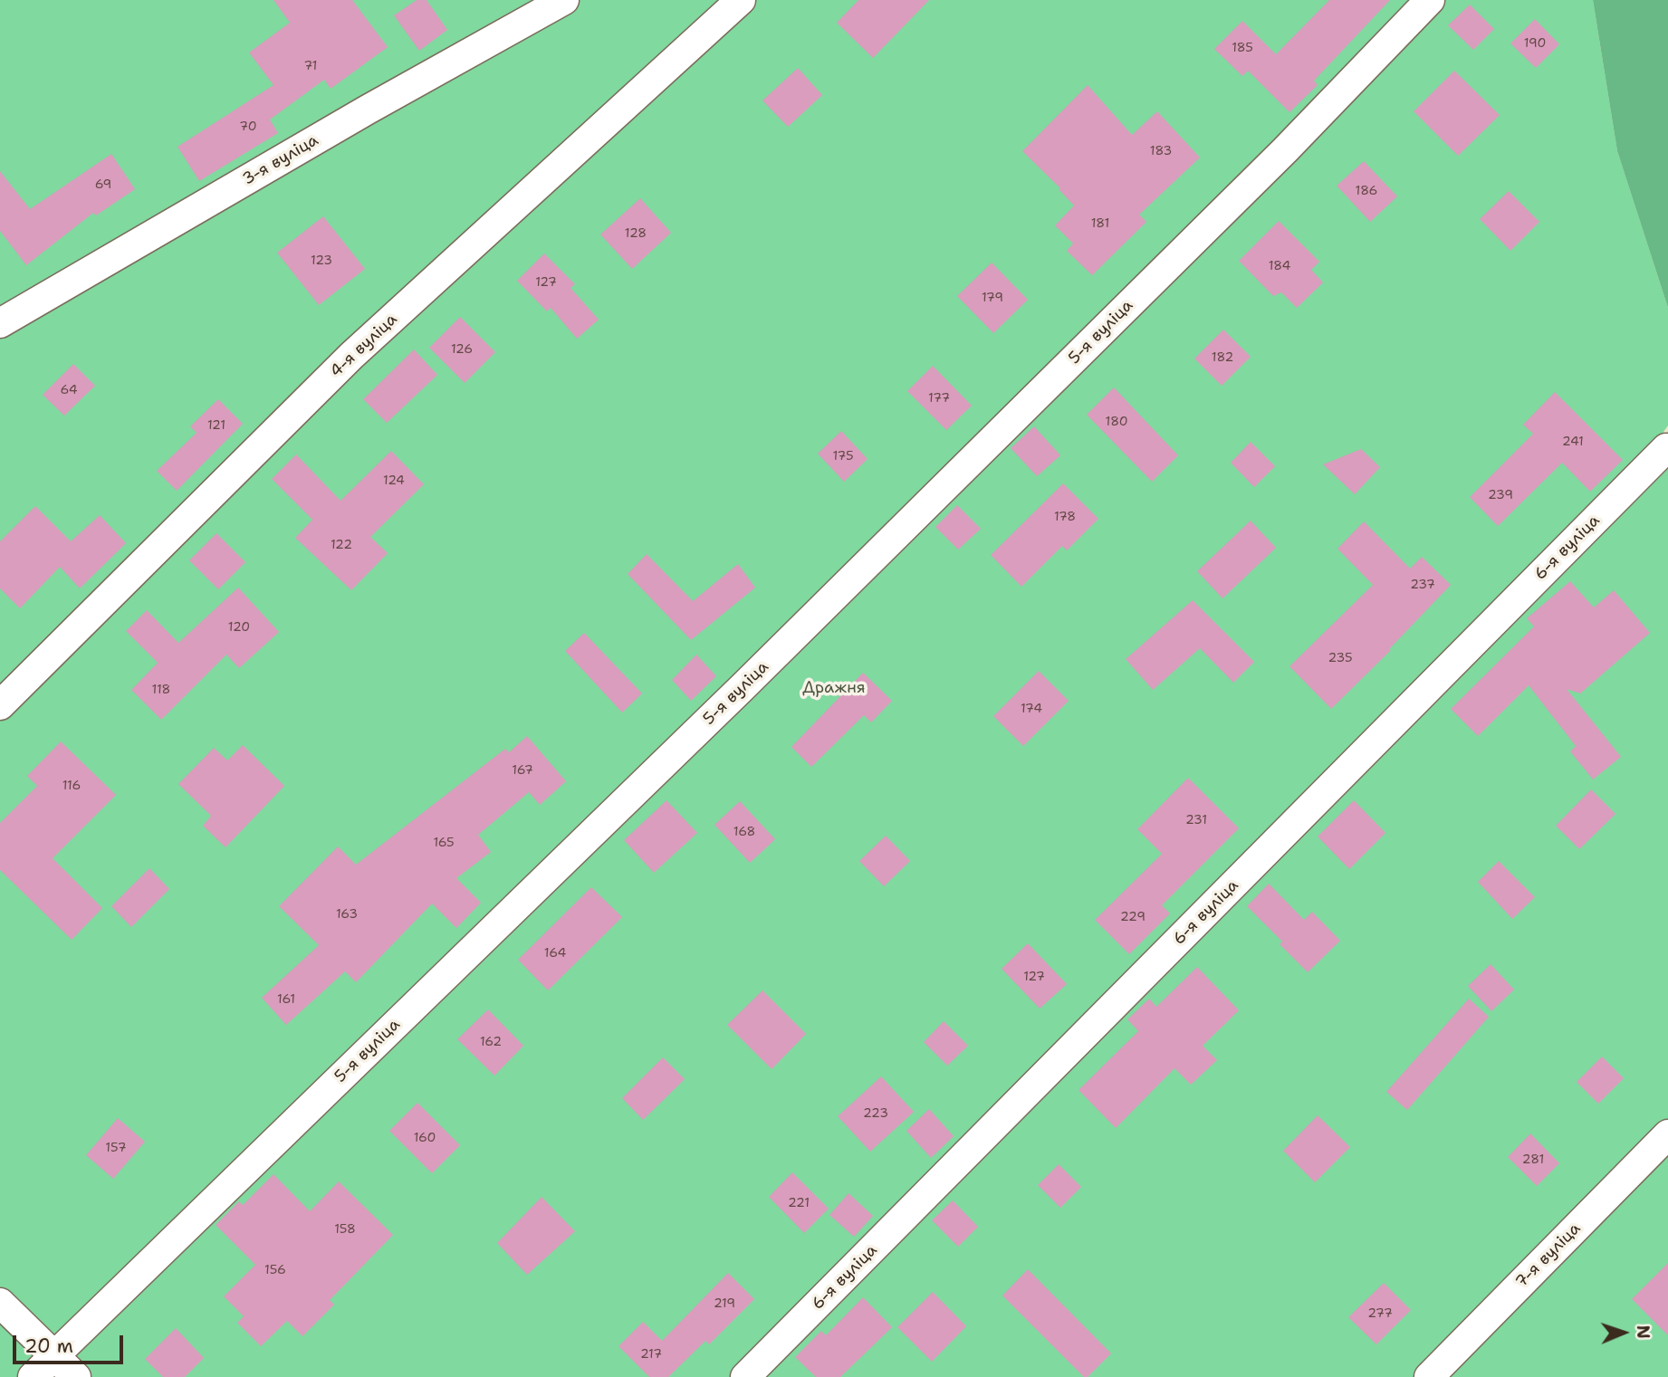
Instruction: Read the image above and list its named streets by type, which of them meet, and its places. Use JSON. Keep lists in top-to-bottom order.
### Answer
{
  "streets": {
    "street": [
      "3-я вуліца",
      "5-я вуліца",
      "4-я вуліца",
      "6-я вуліца",
      "7-я вуліца"
    ]
  },
  "parks": ["Дражня"],
  "house_numbers": [
    "190",
    "185",
    "71",
    "70",
    "183",
    "69",
    "186",
    "181",
    "128",
    "123",
    "184",
    "127",
    "179",
    "126",
    "182",
    "64",
    "177",
    "180",
    "121",
    "241",
    "175",
    "124",
    "239",
    "178",
    "122",
    "237",
    "120",
    "235",
    "118",
    "174",
    "167",
    "116",
    "231",
    "168",
    "165",
    "163",
    "229",
    "164",
    "127",
    "161",
    "162",
    "223",
    "160",
    "157",
    "281",
    "221",
    "158",
    "156",
    "219",
    "277",
    "217"
  ],
  "scale_bar": "20 m",
  "north": "right"
}
